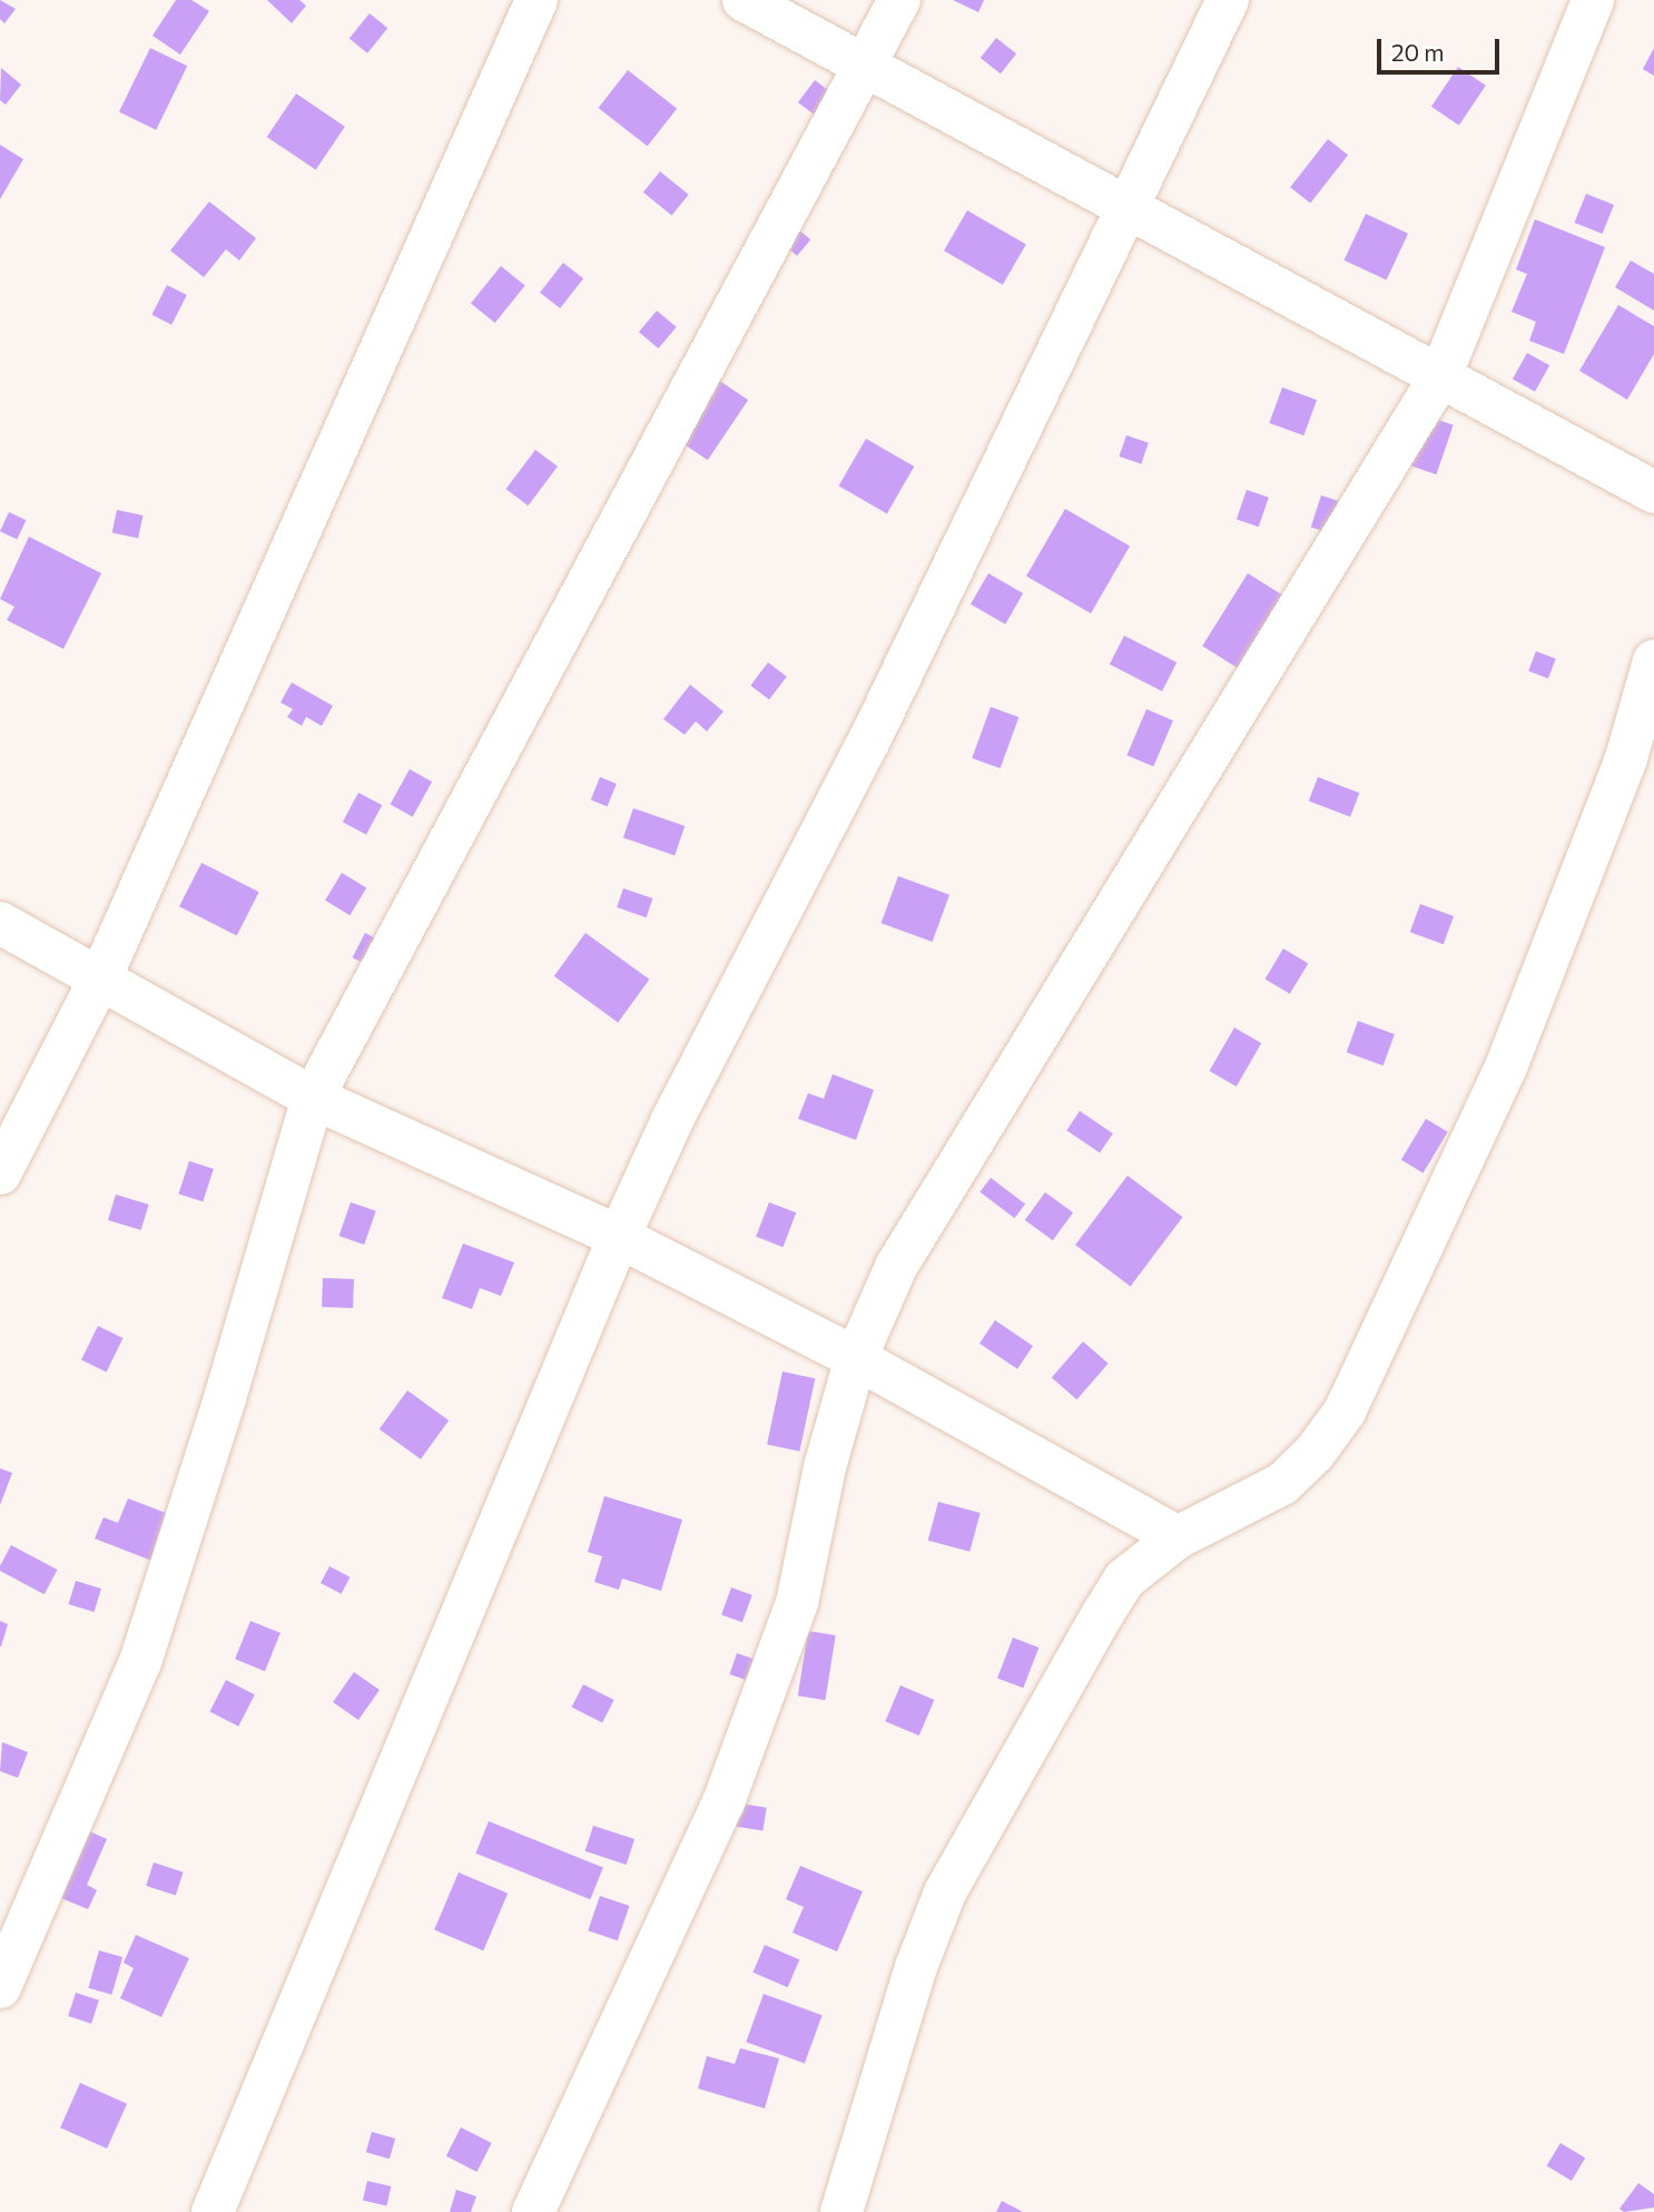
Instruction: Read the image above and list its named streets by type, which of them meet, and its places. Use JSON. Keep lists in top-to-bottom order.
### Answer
{
  "scale_bar": "20 m"
}
